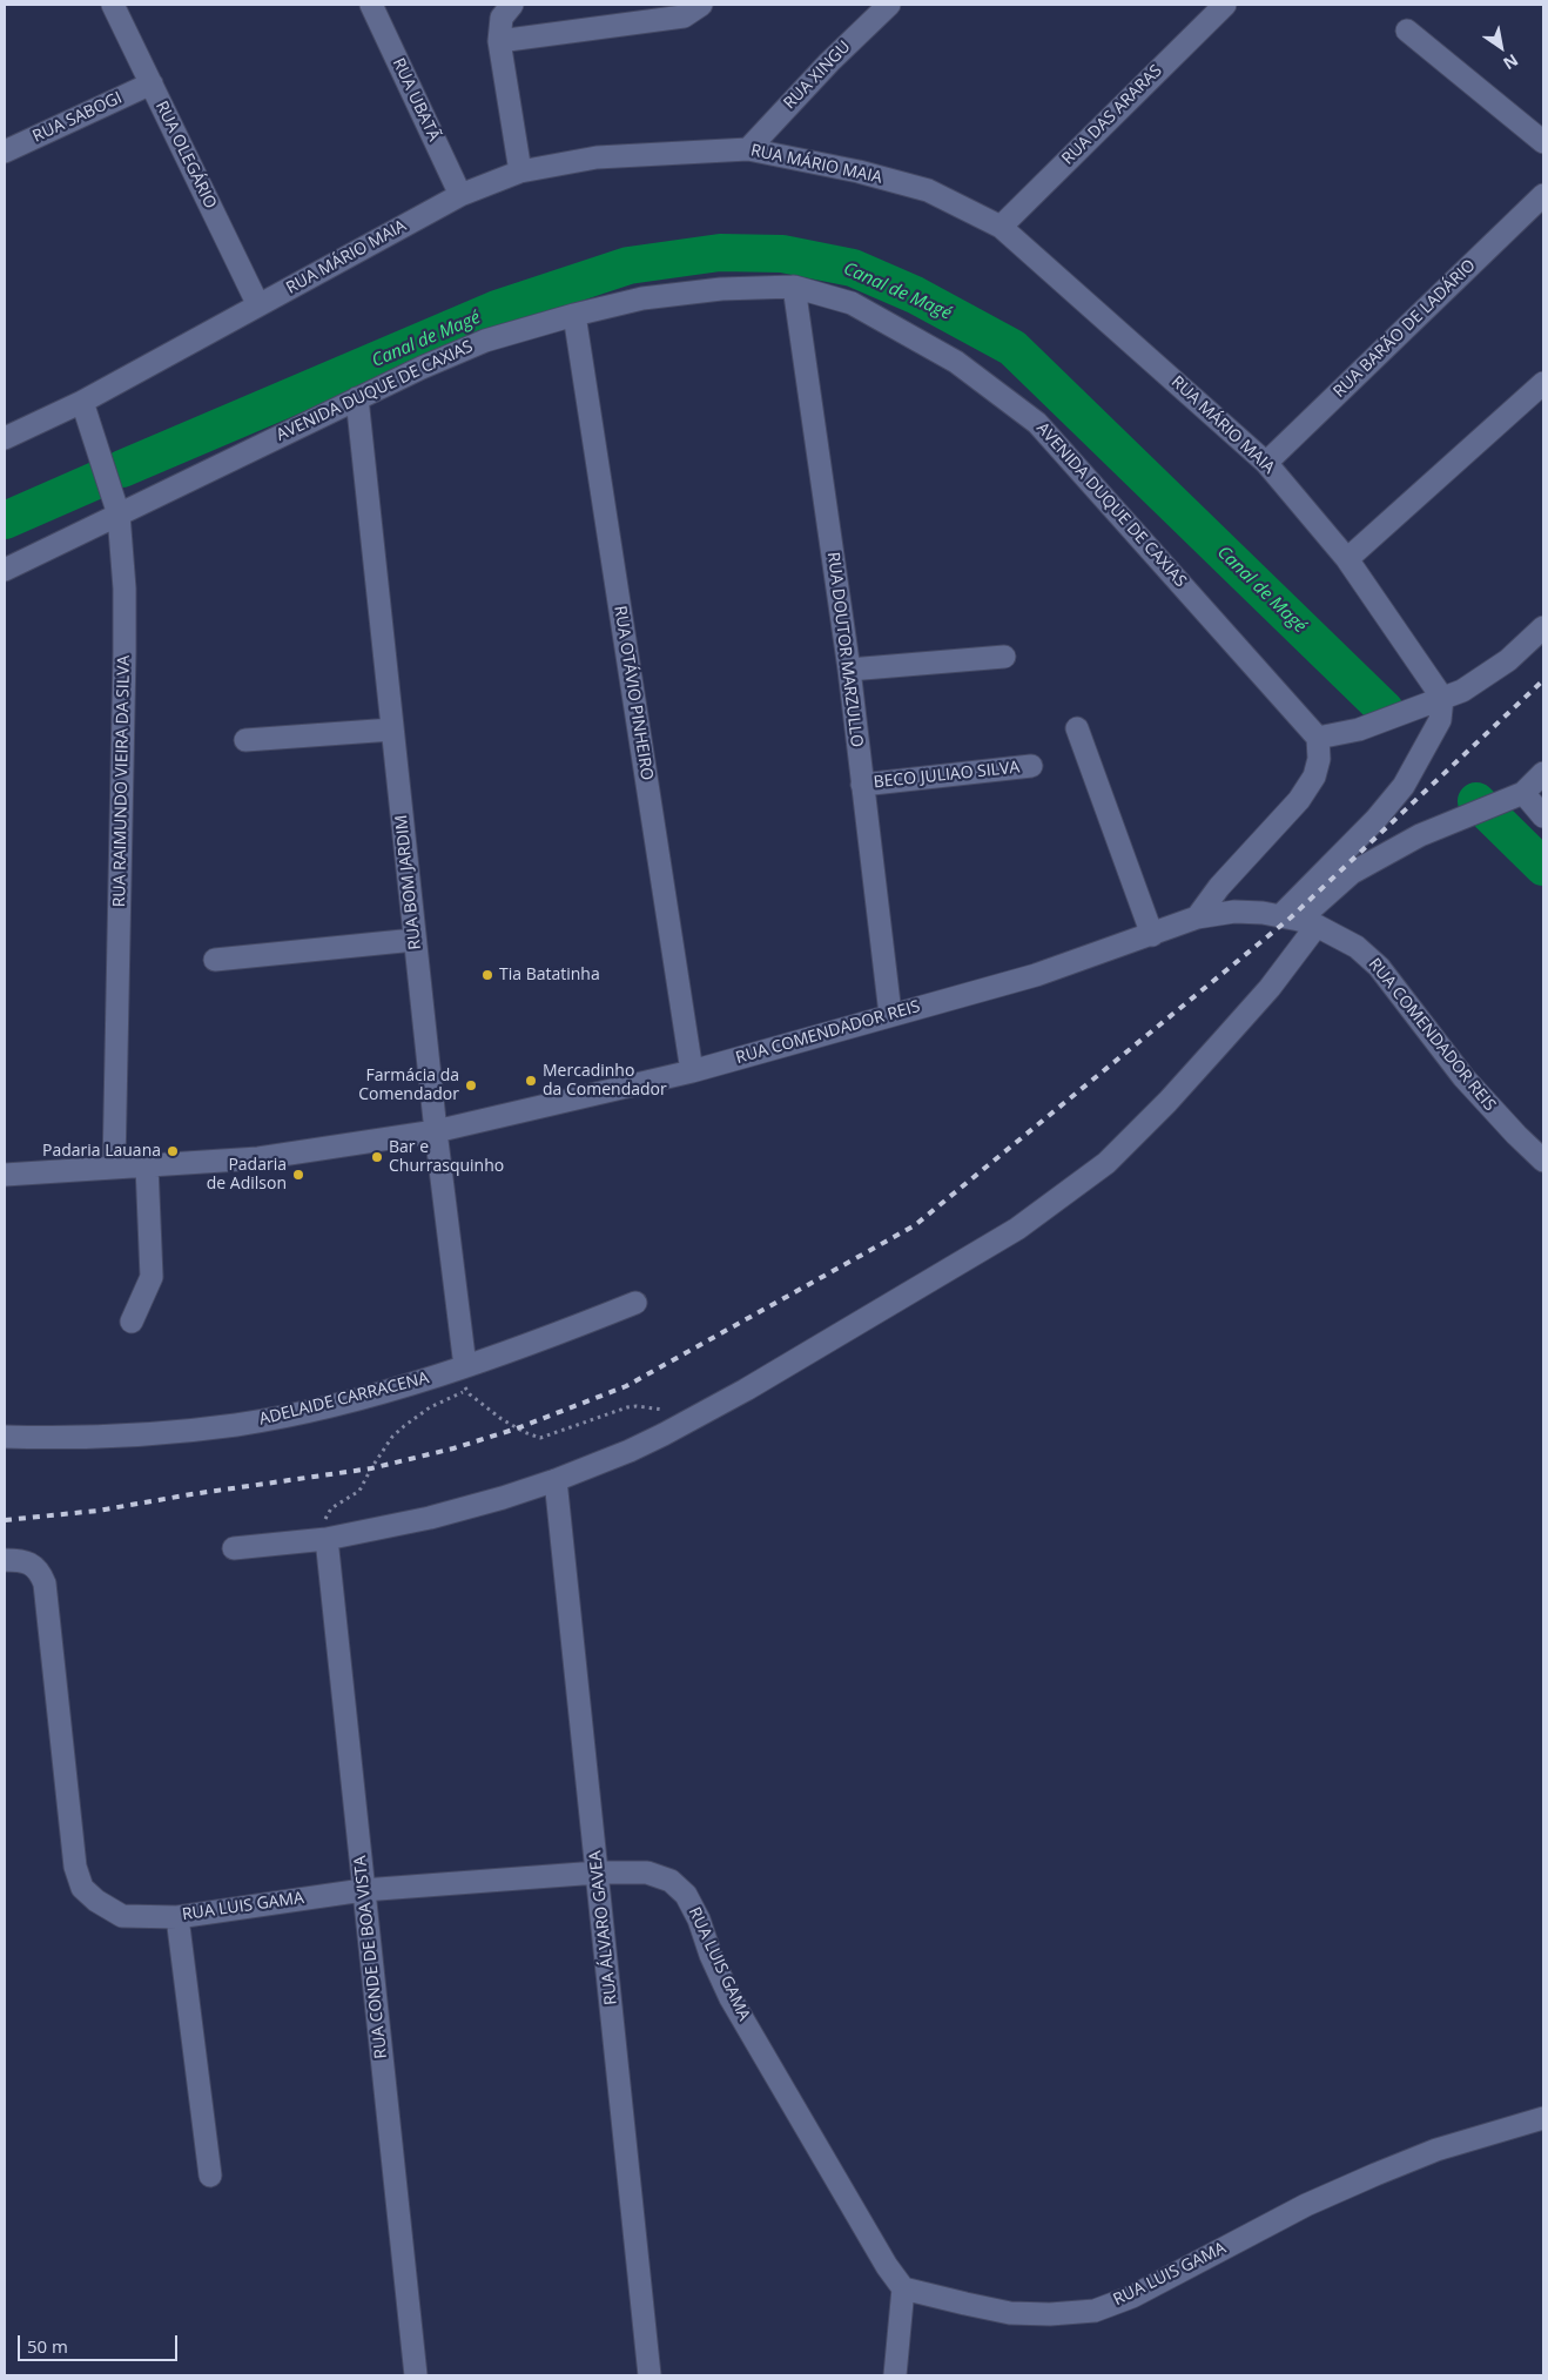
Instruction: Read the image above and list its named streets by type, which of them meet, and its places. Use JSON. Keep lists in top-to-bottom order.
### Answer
{
  "streets": {
    "street": [
      "RUA XINGU",
      "RUA UBATÃ",
      "RUA DAS ARARAS",
      "RUA SABOGI",
      "RUA OLEGÁRIO",
      "RUA MÁRIO MAIA",
      "RUA BARÃO DE LADÁRIO",
      "AVENIDA DUQUE DE CAXIAS",
      "RUA DOUTOR MARZULLO",
      "RUA OTÁVIO PINHEIRO",
      "BECO JULIAO SILVA",
      "RUA RAIMUNDO VIEIRA DA SILVA",
      "RUA BOM JARDIM",
      "RUA COMENDADOR REIS",
      "ADELAIDE CARRACENA",
      "RUA LUIS GAMA",
      "RUA ÁLVARO GAVEA",
      "RUA CONDE DE BOA VISTA"
    ]
  },
  "crossings": [
    ["RUA XINGU", "RUA MÁRIO MAIA"],
    ["RUA UBATÃ", "RUA MÁRIO MAIA"],
    ["RUA DAS ARARAS", "RUA MÁRIO MAIA"],
    ["RUA SABOGI", "RUA OLEGÁRIO"],
    ["RUA OLEGÁRIO", "RUA MÁRIO MAIA"],
    ["RUA MÁRIO MAIA", "RUA BARÃO DE LADÁRIO"],
    ["RUA MÁRIO MAIA", "RUA RAIMUNDO VIEIRA DA SILVA"],
    ["AVENIDA DUQUE DE CAXIAS", "RUA DOUTOR MARZULLO"],
    ["AVENIDA DUQUE DE CAXIAS", "RUA OTÁVIO PINHEIRO"],
    ["AVENIDA DUQUE DE CAXIAS", "RUA RAIMUNDO VIEIRA DA SILVA"],
    ["AVENIDA DUQUE DE CAXIAS", "RUA BOM JARDIM"],
    ["RUA DOUTOR MARZULLO", "BECO JULIAO SILVA"],
    ["RUA DOUTOR MARZULLO", "RUA COMENDADOR REIS"],
    ["RUA OTÁVIO PINHEIRO", "RUA COMENDADOR REIS"],
    ["RUA RAIMUNDO VIEIRA DA SILVA", "RUA COMENDADOR REIS"],
    ["RUA BOM JARDIM", "RUA COMENDADOR REIS"],
    ["RUA BOM JARDIM", "ADELAIDE CARRACENA"],
    ["RUA LUIS GAMA", "RUA ÁLVARO GAVEA"],
    ["RUA LUIS GAMA", "RUA CONDE DE BOA VISTA"]
  ],
  "water": ["Canal de Magé"],
  "places": [
    "Tia Batatinha",
    "Mercadinho da Comendador",
    "Farmácia da Comendador",
    "Padaria Lauana",
    "Bar e Churrasquinho",
    "Padaria de Adilson"
  ],
  "scale_bar": "50 m",
  "north": "bottom right"
}
